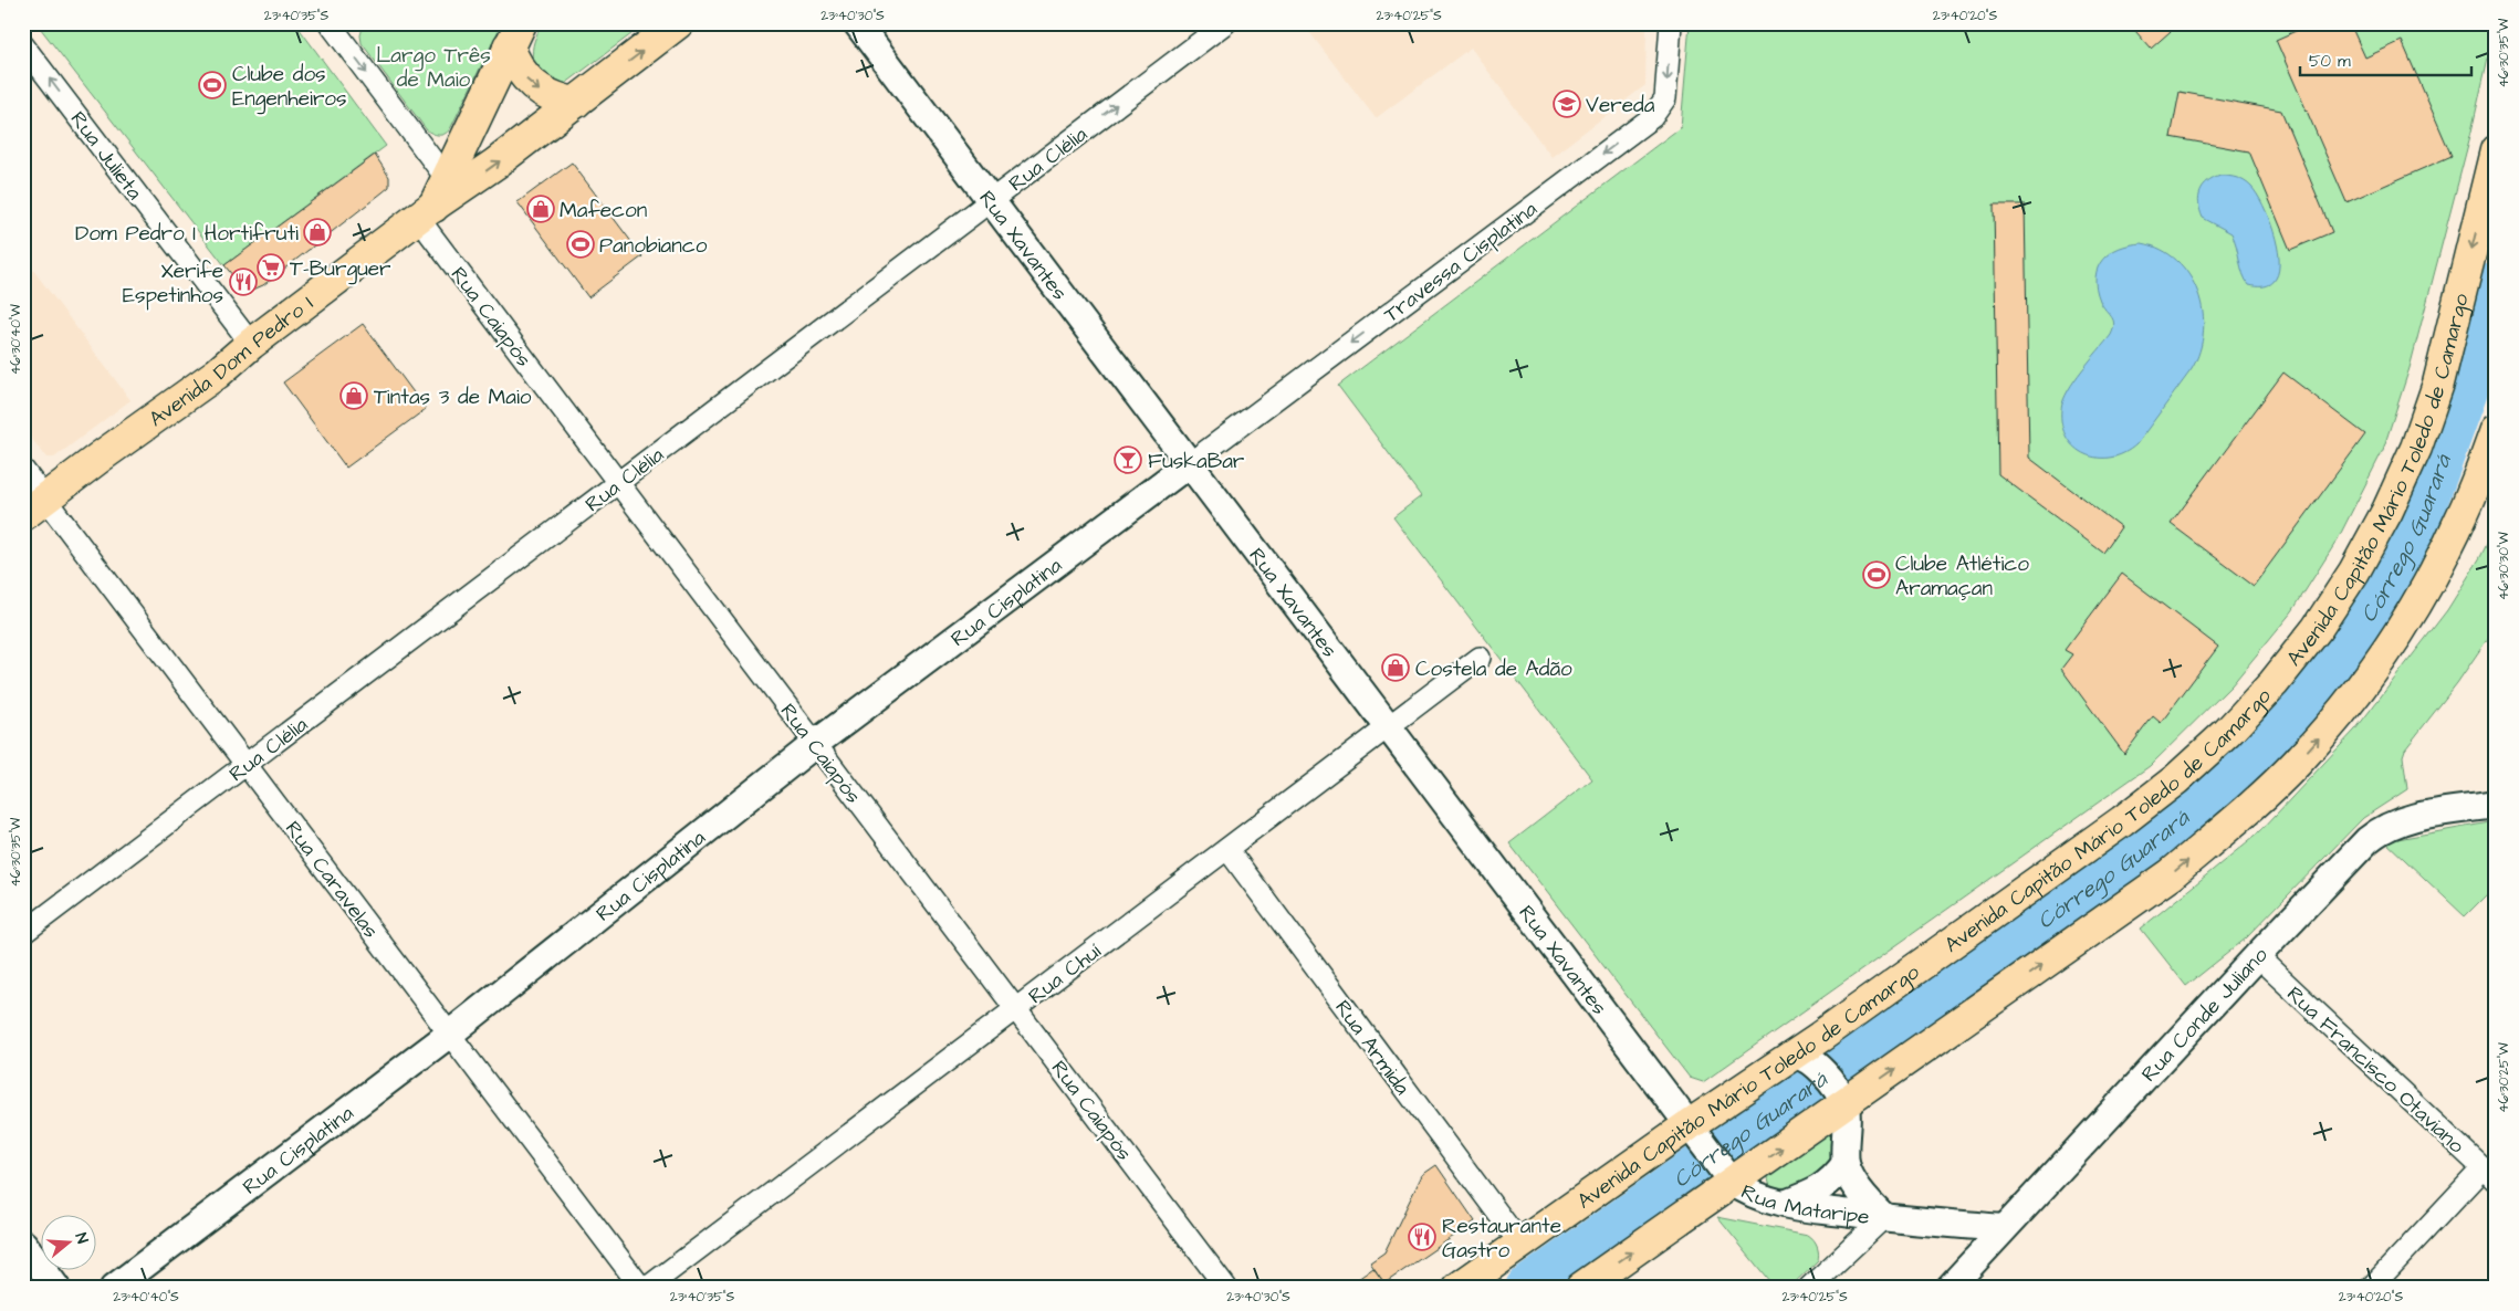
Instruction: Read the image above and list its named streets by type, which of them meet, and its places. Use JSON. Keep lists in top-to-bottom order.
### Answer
{
  "streets": {
    "main road": ["Avenida Dom Pedro I", "Avenida Capitão Mário Toledo de Camargo"],
    "street": [
      "Rua Julieta",
      "Rua Clélia",
      "Rua Xavantes",
      "Travessa Cisplatina",
      "Rua Caiapós",
      "Rua Cisplatina",
      "Rua Caravelas",
      "Rua Chuí",
      "Rua Conde Juliano",
      "Rua Armida",
      "Rua Francisco Otaviano",
      "Rua Mataripe"
    ]
  },
  "crossings": [
    ["Rua Julieta", "Avenida Dom Pedro I"],
    ["Rua Clélia", "Rua Xavantes"],
    ["Rua Clélia", "Rua Caiapós"],
    ["Rua Clélia", "Rua Caravelas"],
    ["Rua Xavantes", "Travessa Cisplatina"],
    ["Rua Xavantes", "Avenida Capitão Mário Toledo de Camargo"],
    ["Rua Xavantes", "Rua Cisplatina"],
    ["Rua Xavantes", "Rua Chuí"],
    ["Rua Xavantes", "Rua Mataripe"],
    ["Travessa Cisplatina", "Rua Cisplatina"],
    ["Rua Caiapós", "Avenida Dom Pedro I"],
    ["Rua Caiapós", "Rua Cisplatina"],
    ["Rua Caiapós", "Rua Chuí"],
    ["Avenida Dom Pedro I", "Rua Caravelas"],
    ["Avenida Capitão Mário Toledo de Camargo", "Rua Armida"],
    ["Rua Cisplatina", "Rua Caravelas"],
    ["Rua Chuí", "Rua Armida"],
    ["Rua Conde Juliano", "Rua Francisco Otaviano"],
    ["Rua Conde Juliano", "Rua Mataripe"]
  ],
  "one_way": ["Rua Julieta", "Travessa Cisplatina"],
  "water": ["Córrego Guarará"],
  "parks": ["Largo Três de Maio"],
  "places": {
    "sports": ["Clube dos Engenheiros", "Panobianco", "Clube Atlético Aramaçan"],
    "school or university": ["Vereda"],
    "shop": [
      "Mafecon",
      "Dom Pedro I Hortifruti",
      "Tintas 3 de Maio",
      "Costela de Adão"
    ],
    "supermarket": ["T-Burguer"],
    "restaurant": ["Xerife Espetinhos", "Restaurante Gastro"],
    "bar": ["FuskaBar"]
  },
  "scale_bar": "50 m",
  "north": "right",
  "coordinates": [
    "23°40'35\"S",
    "23°40'30\"S",
    "23°40'25\"S",
    "23°40'20\"S",
    "46°30'35\"W",
    "46°30'40\"W",
    "46°30'30\"W",
    "46°30'25\"W",
    "23°40'40\"S"
  ]
}
